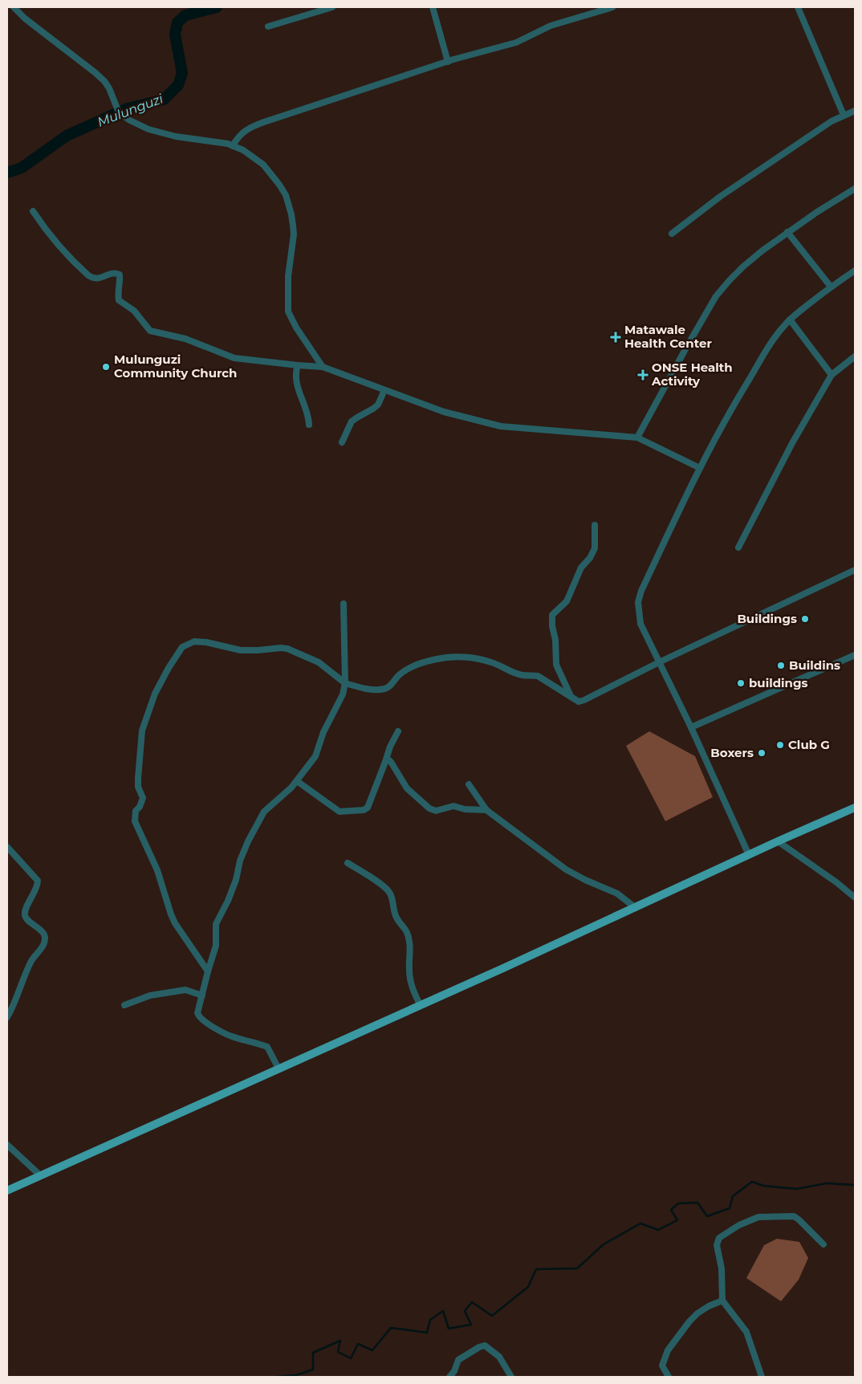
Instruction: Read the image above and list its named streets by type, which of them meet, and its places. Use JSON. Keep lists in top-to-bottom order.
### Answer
{
  "water": ["Mulunguzi"],
  "places": {
    "health": ["Matawale Health Center", "ONSE Health Activity"],
    "other": [
      "Mulunguzi Community Church",
      "Buildings",
      "Buildins",
      "buildings",
      "Club G",
      "Boxers"
    ]
  }
}
